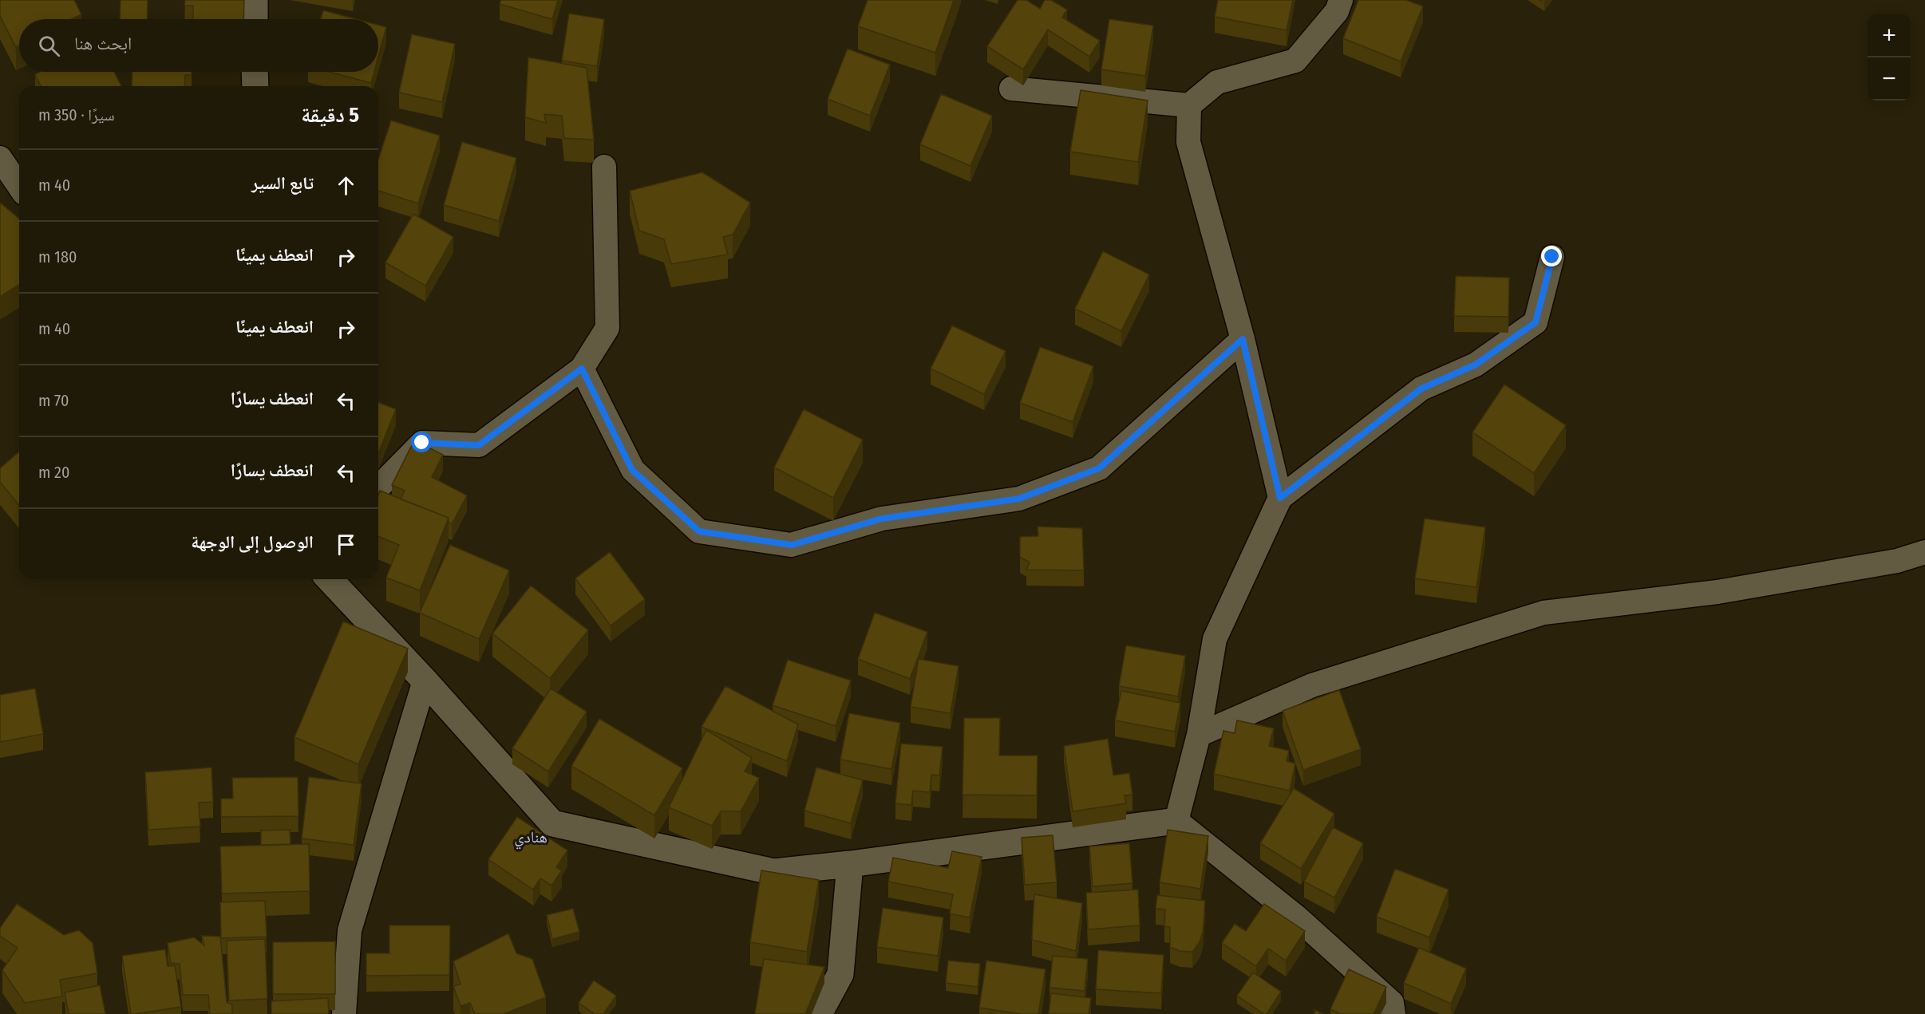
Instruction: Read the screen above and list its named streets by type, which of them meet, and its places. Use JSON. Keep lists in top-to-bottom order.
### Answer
{
  "districts": ["هنادي"],
  "page": {
    "map_buttons": ["+", "−"],
    "search": "ابحث هنا",
    "heading": ["5 دقيقة", "سيرًا · 350 m"],
    "list": [
      ["تابع السير", "40 m"],
      ["انعطف يمينًا", "180 m"],
      ["انعطف يمينًا", "40 m"],
      ["انعطف يسارًا", "70 m"],
      ["انعطف يسارًا", "20 m"],
      "الوصول إلى الوجهة"
    ]
  }
}
